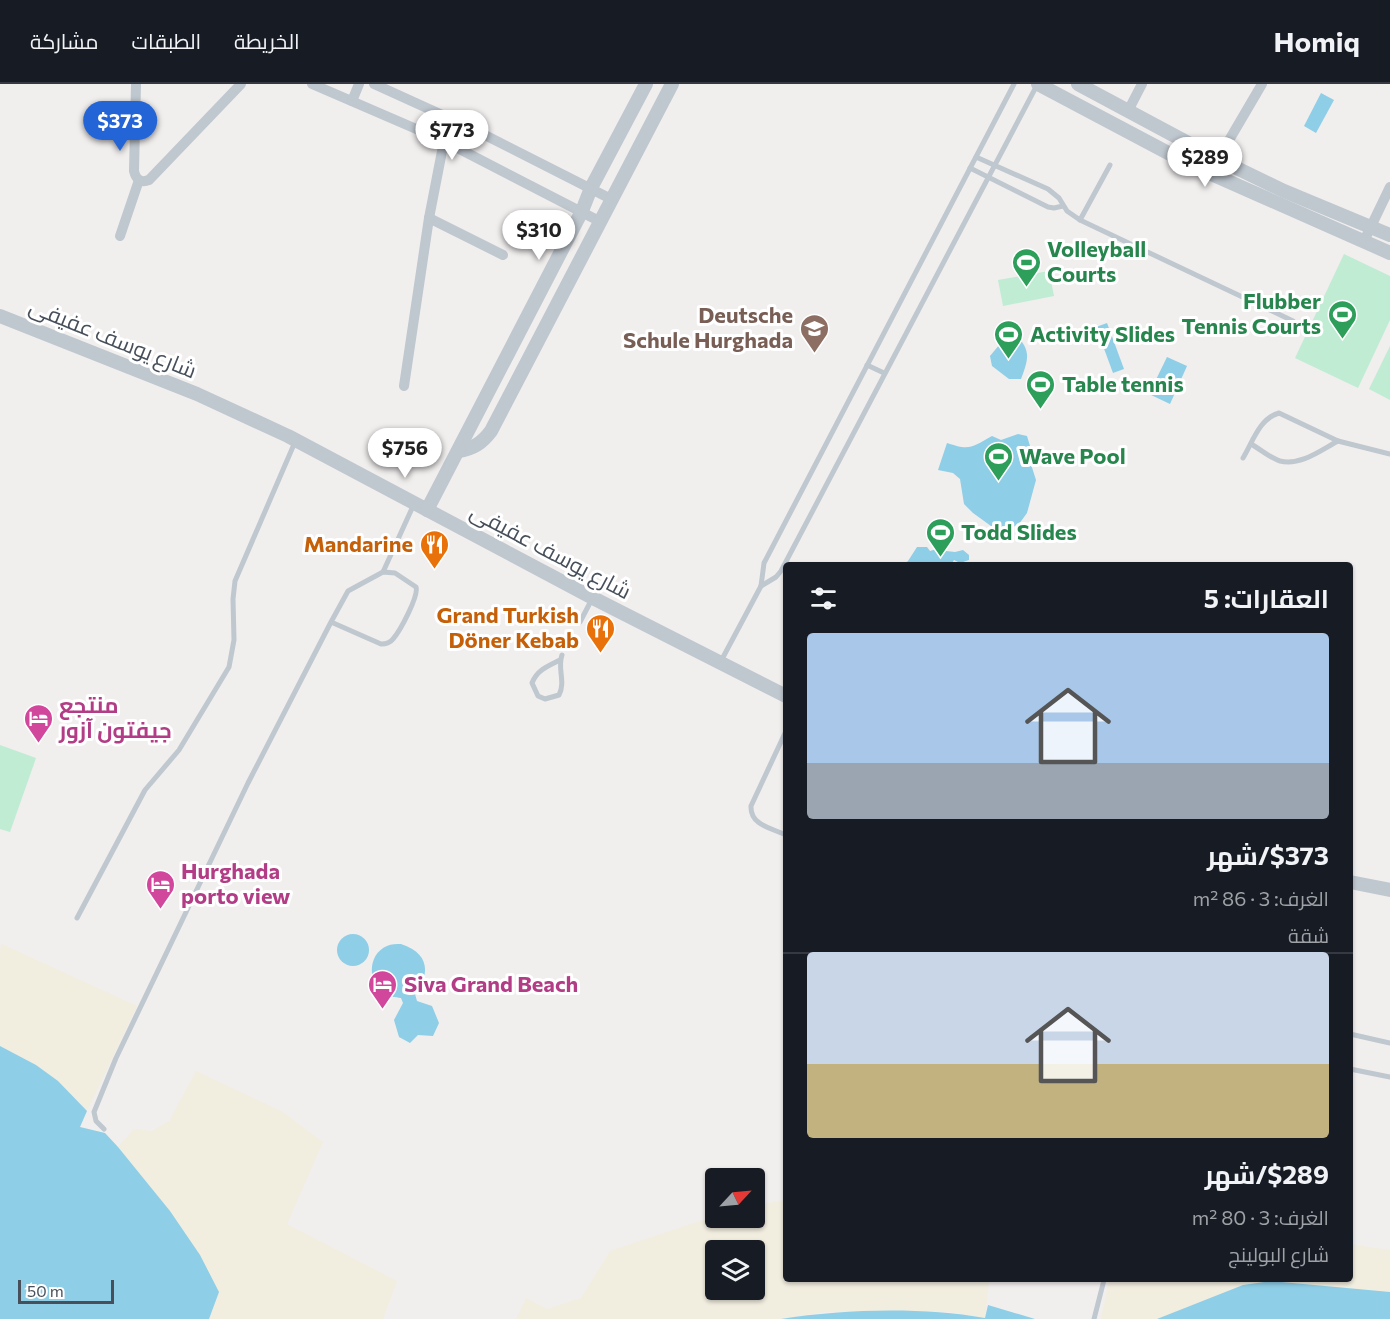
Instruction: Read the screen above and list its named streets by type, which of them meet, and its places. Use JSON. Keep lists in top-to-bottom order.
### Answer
{
  "streets": {
    "street": ["شارع يوسف عفيفى"]
  },
  "places": {
    "sports": [
      "Volleyball Courts",
      "Flubber Tennis Courts",
      "Activity Slides",
      "Table tennis",
      "Wave Pool",
      "Todd Slides"
    ],
    "school or university": ["Deutsche Schule Hurghada"],
    "restaurant": ["Mandarine", "Grand Turkish Döner Kebab"],
    "hotel": ["منتجع جيفتون آزور", "Hurghada porto view", "Siva Grand Beach"]
  },
  "scale_bar": "50 m",
  "north": "top right",
  "page": {
    "header": "Homiq",
    "nav": ["الخريطة", "الطبقات", "مشاركة"],
    "price": [
      "$373",
      "$773",
      "$289",
      "$310",
      "$756"
    ],
    "heading": "العقارات: 5",
    "list": [
      {
        "name": "$373/شهر",
        "note": "الغرف: 3 · 86 m² · شقة"
      },
      {
        "name": "$289/شهر",
        "note": "الغرف: 3 · 80 m² · شارع البولينج"
      }
    ],
    "scale": "50 m"
  }
}
